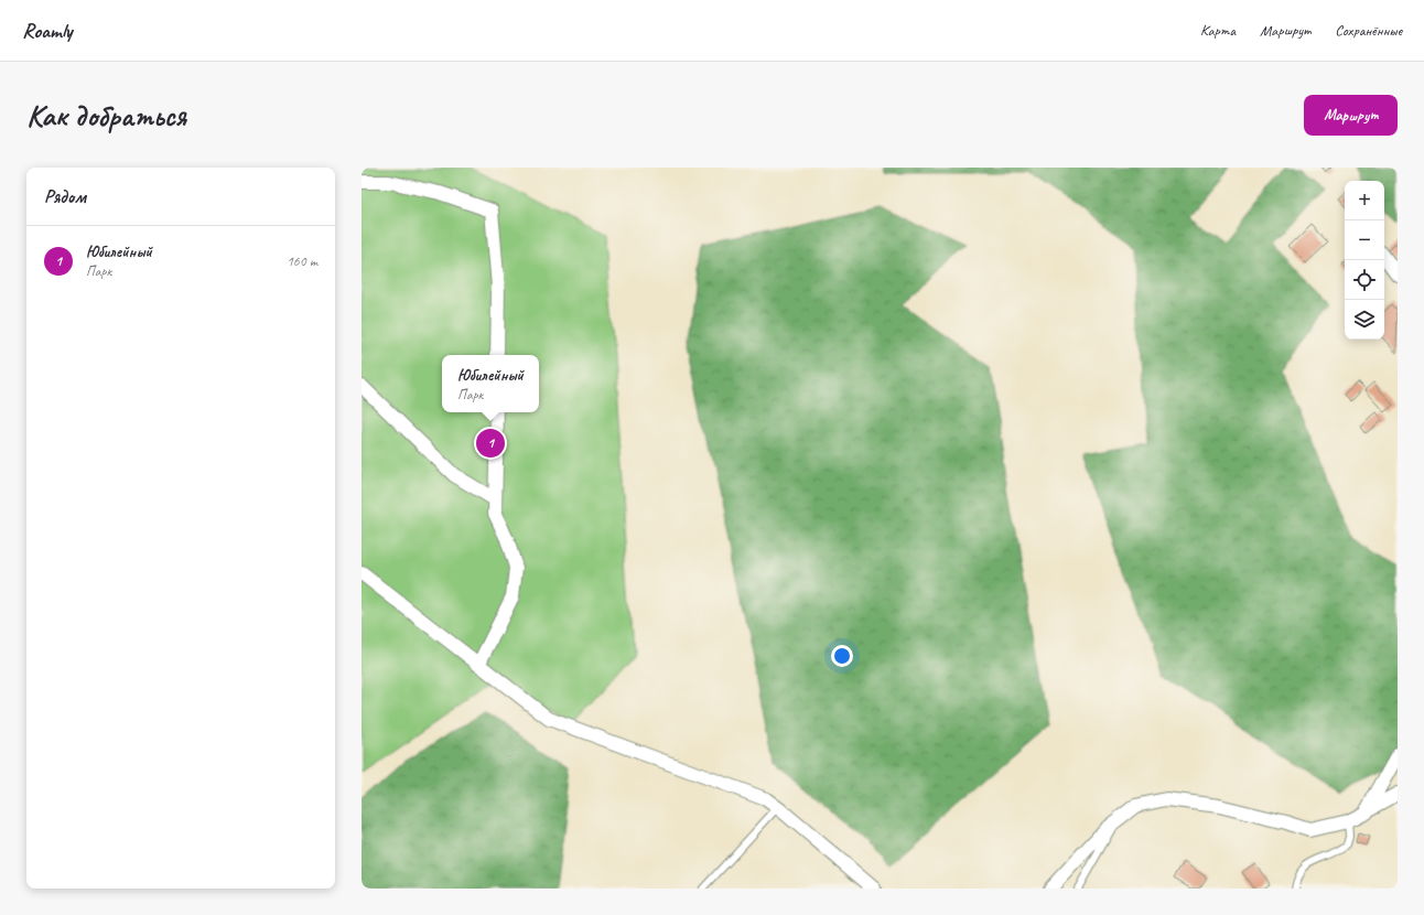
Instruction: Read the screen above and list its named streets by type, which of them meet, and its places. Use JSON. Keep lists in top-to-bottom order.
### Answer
{
  "page": {
    "header": "Roamly",
    "nav": ["Карта", "Маршрут", "Сохранённые"],
    "buttons": "Маршрут",
    "title": "Как добраться",
    "heading": "Рядом",
    "map_buttons": ["+", "−"],
    "list": [
      {
        "mark": "1",
        "name": "Юбилейный",
        "note": "Парк",
        "value": "160 m"
      }
    ],
    "popup": ["Юбилейный", "Парк"],
    "pins": "1"
  }
}
